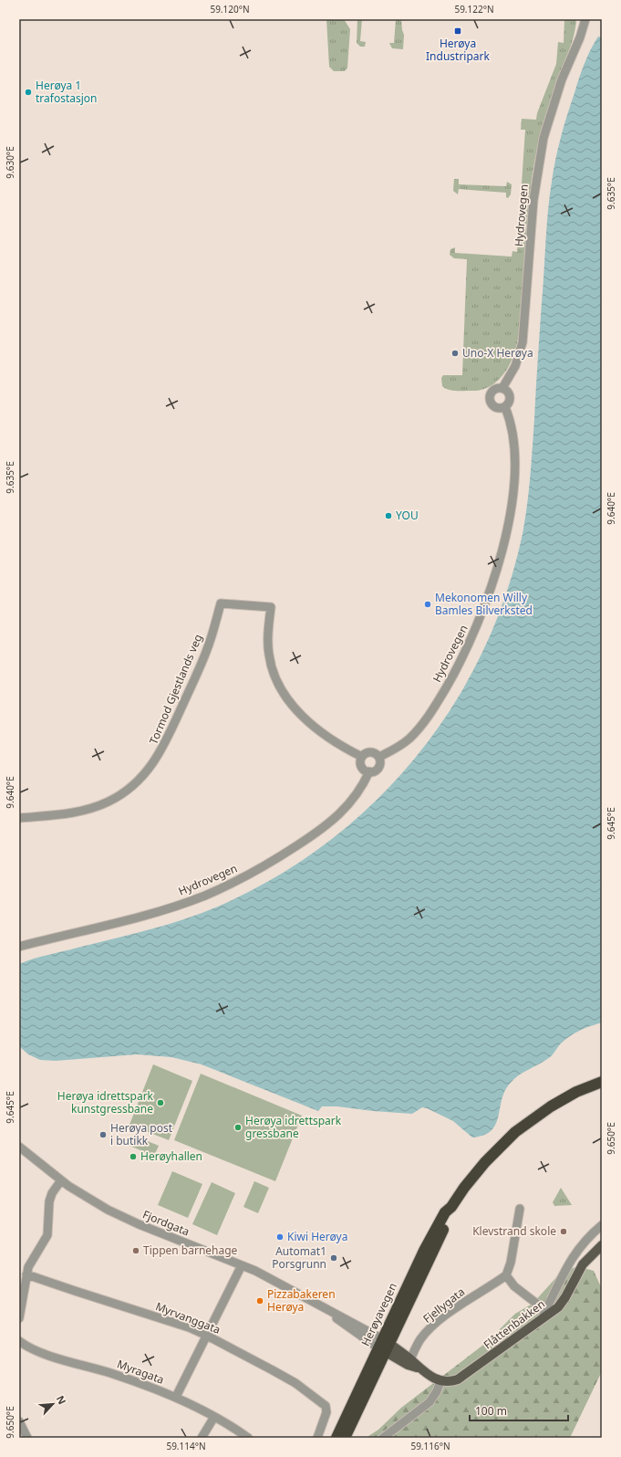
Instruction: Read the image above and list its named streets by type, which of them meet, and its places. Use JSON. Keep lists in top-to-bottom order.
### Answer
{
  "streets": {
    "highway": ["Herøyavegen"],
    "main road": ["Flåttenbakken"],
    "street": [
      "Hydrovegen",
      "Tormod Gjestlands veg",
      "Fjordgata",
      "Fjellygata",
      "Myrvanggata",
      "Myragata"
    ]
  },
  "crossings": [
    ["Hydrovegen", "Tormod Gjestlands veg"],
    ["Fjordgata", "Herøyavegen"]
  ],
  "places": {
    "transit": ["Herøya Industripark"],
    "other": [
      "Herøya 1 trafostasjon",
      "Uno-X Herøya",
      "YOU",
      "Mekonomen Willy Bamles Bilverksted",
      "Herøya idrettspark kunstgressbane",
      "Herøya idrettspark gressbane",
      "Herøya post i butikk",
      "Herøyhallen",
      "Klevstrand skole",
      "Kiwi Herøya",
      "Tippen barnehage",
      "Automat1 Porsgrunn",
      "Pizzabakeren Herøya"
    ]
  },
  "scale_bar": "100 m",
  "north": "top right",
  "coordinates": [
    "59.120°N",
    "59.122°N",
    "9.630°E",
    "9.635°E",
    "9.640°E",
    "9.645°E",
    "9.650°E",
    "59.114°N",
    "59.116°N"
  ]
}
